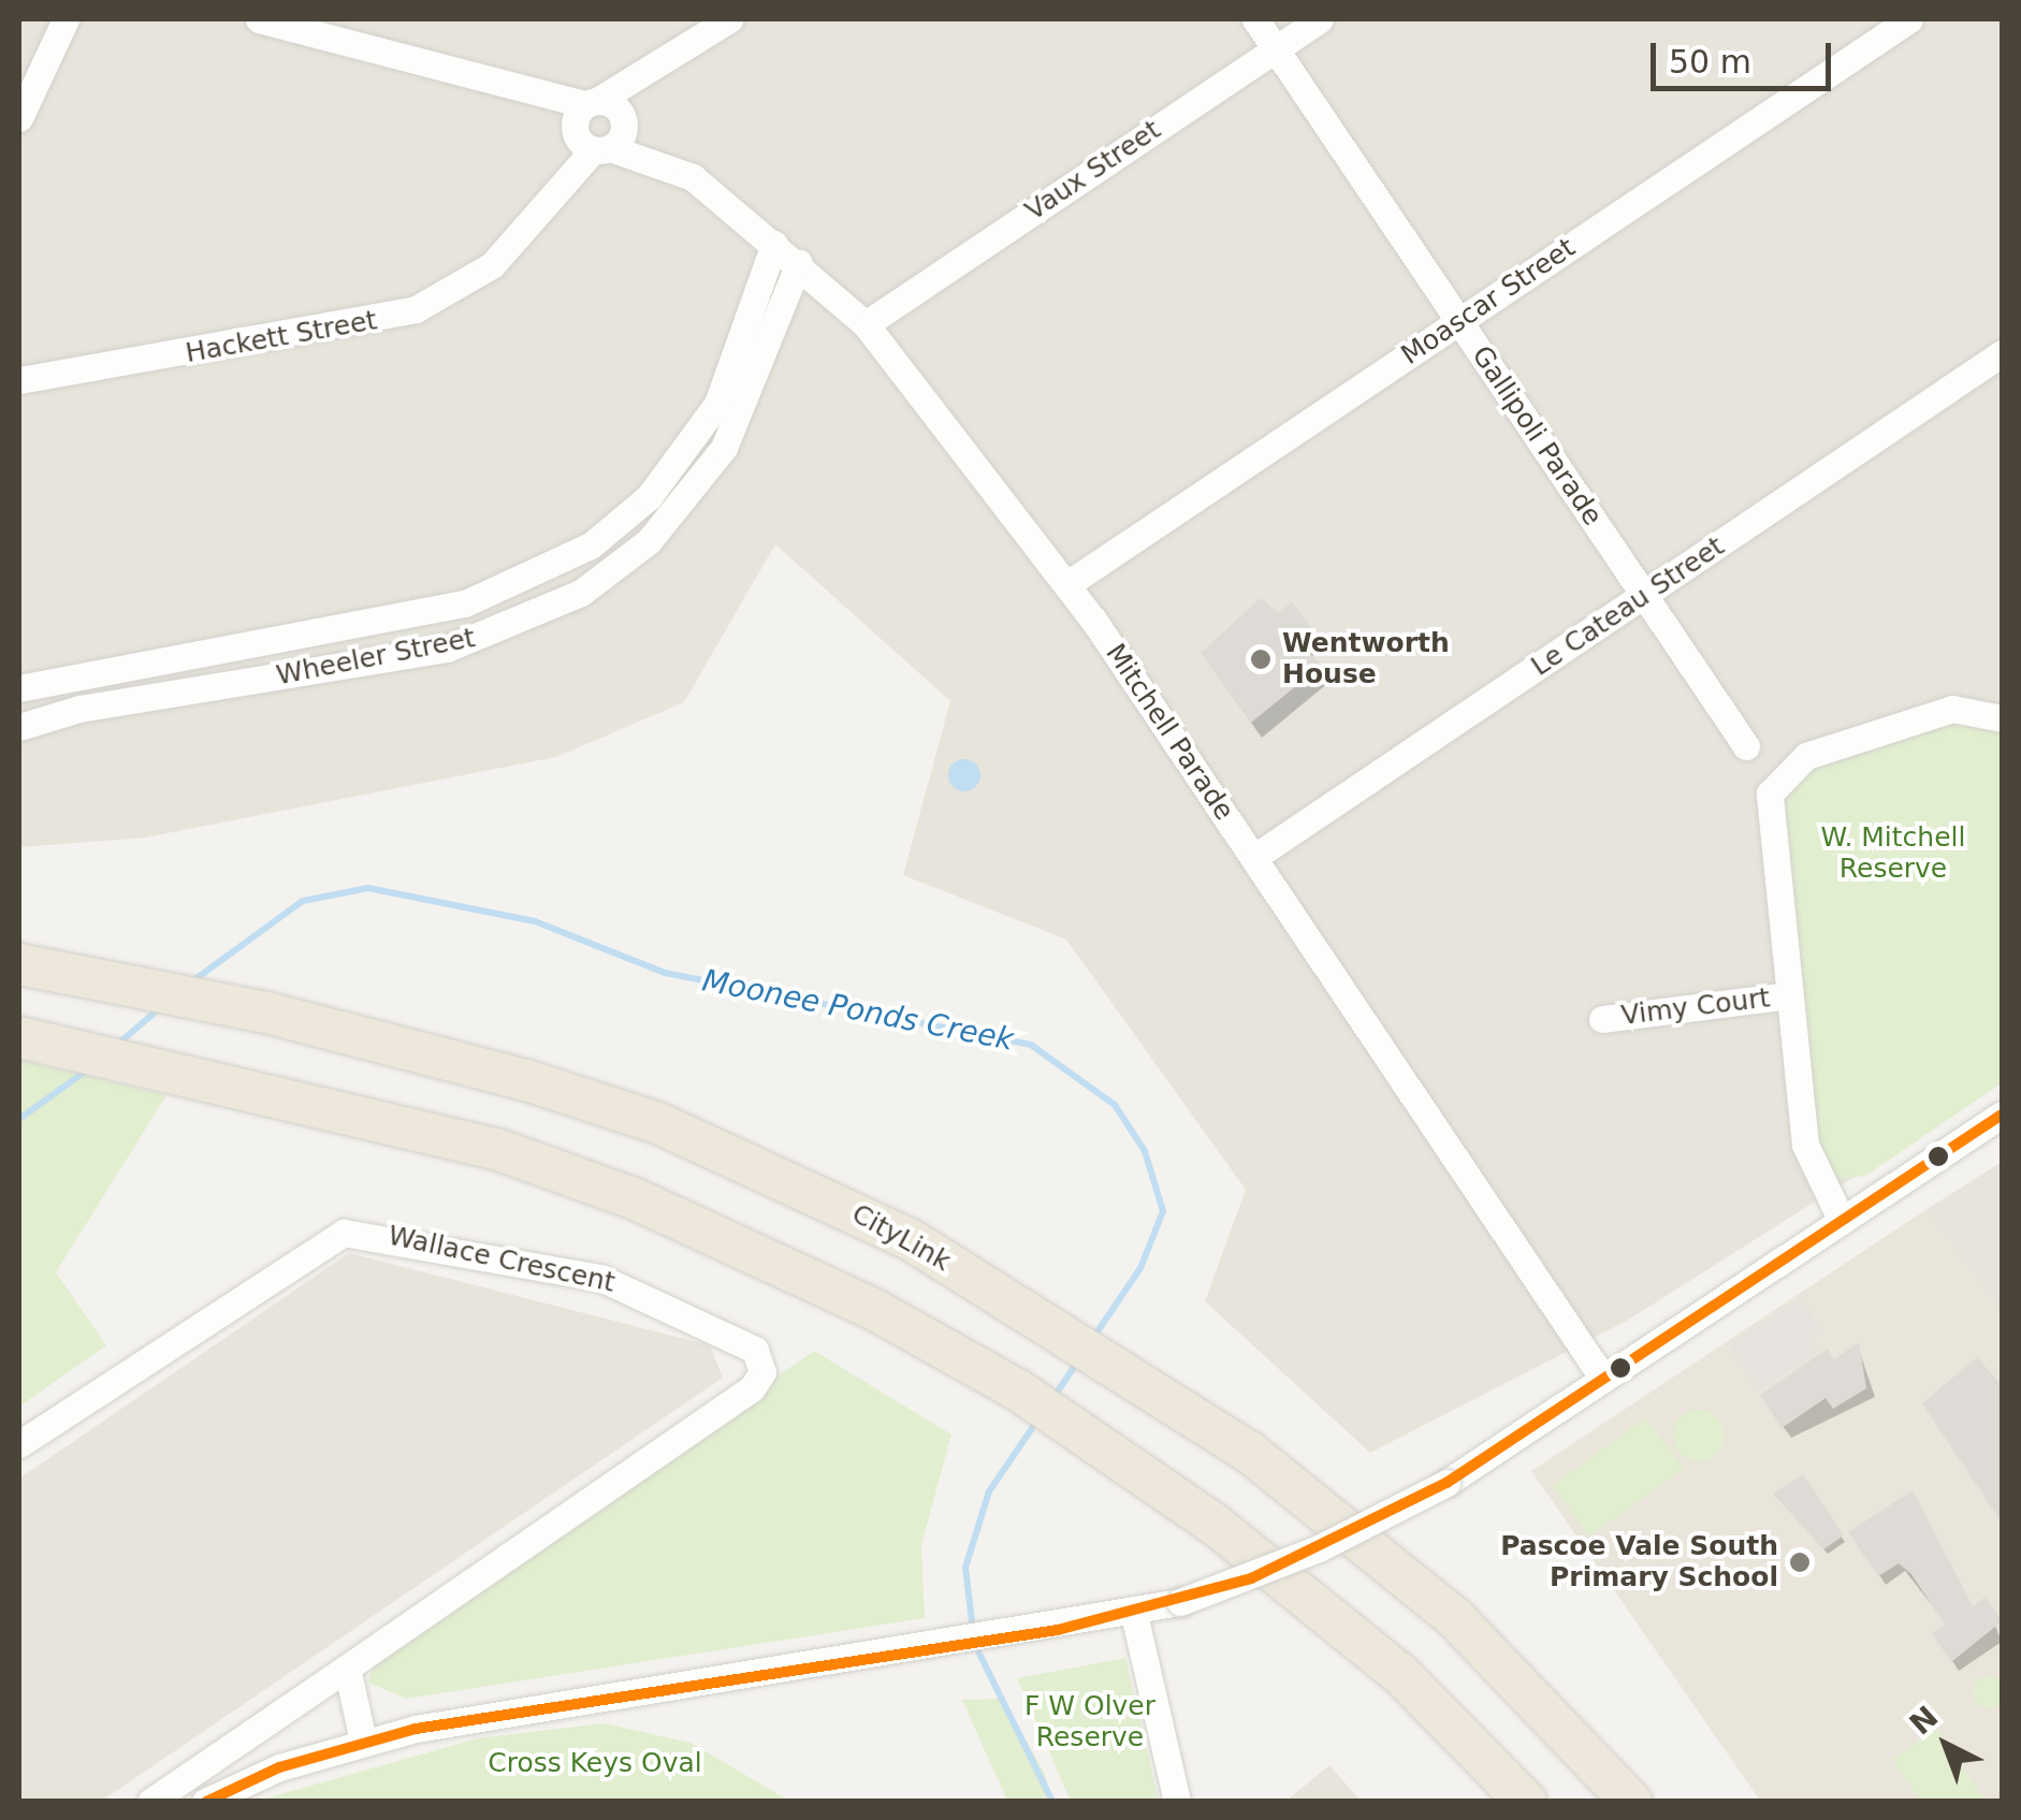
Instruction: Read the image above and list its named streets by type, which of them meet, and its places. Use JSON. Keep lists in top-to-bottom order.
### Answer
{
  "streets": {
    "highway": ["CityLink"],
    "street": [
      "Vaux Street",
      "Moascar Street",
      "Hackett Street",
      "Gallipoli Parade",
      "Le Cateau Street",
      "Wheeler Street",
      "Mitchell Parade",
      "Vimy Court",
      "Wallace Crescent"
    ]
  },
  "crossings": [
    ["Vaux Street", "Gallipoli Parade"],
    ["Vaux Street", "Mitchell Parade"],
    ["Moascar Street", "Gallipoli Parade"],
    ["Moascar Street", "Mitchell Parade"],
    ["Hackett Street", "Mitchell Parade"],
    ["Gallipoli Parade", "Le Cateau Street"],
    ["Le Cateau Street", "Mitchell Parade"],
    ["Wheeler Street", "Mitchell Parade"]
  ],
  "water": ["Moonee Ponds Creek"],
  "parks": ["W. Mitchell Reserve", "F W Olver Reserve", "Cross Keys Oval"],
  "places": ["Wentworth House", "Pascoe Vale South Primary School"],
  "scale_bar": "50 m",
  "north": "top left"
}
